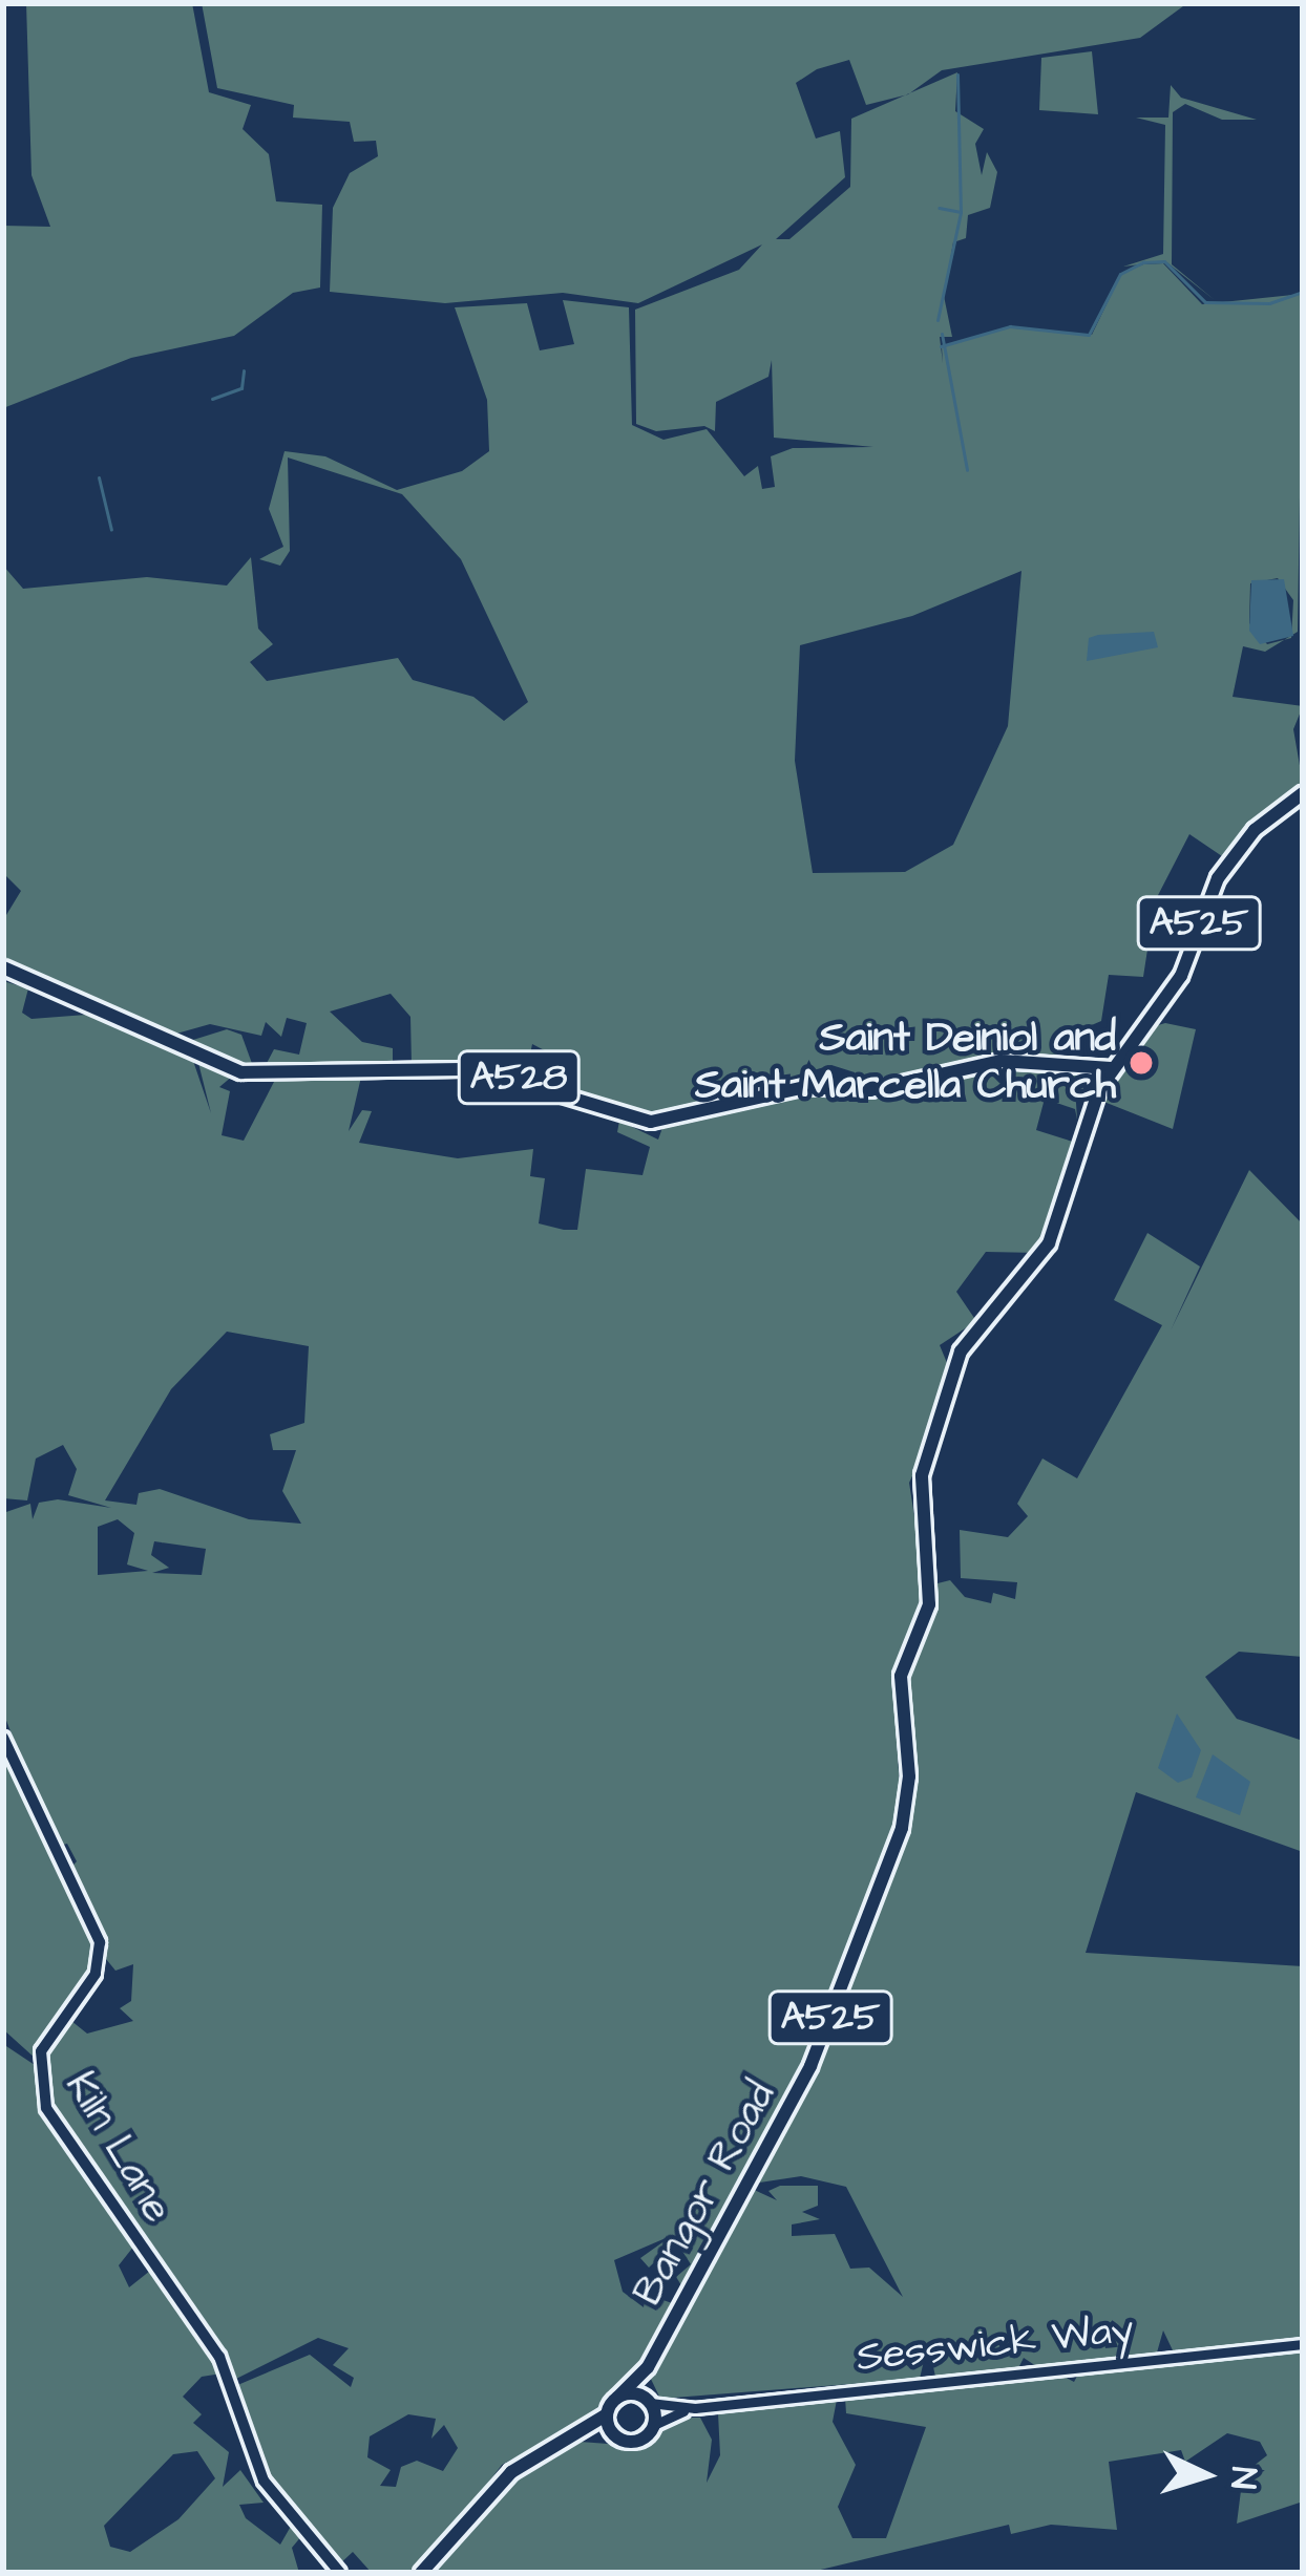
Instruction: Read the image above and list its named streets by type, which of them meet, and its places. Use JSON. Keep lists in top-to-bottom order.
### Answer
{
  "streets": {
    "main road": [
      "A525",
      "A528",
      "Kiln Lane",
      "Bangor Road"
    ],
    "street": ["Sesswick Way"]
  },
  "crossings": [
    ["A525", "A528"],
    ["A525", "Bangor Road"],
    ["A525", "Sesswick Way"],
    ["A528", "Bangor Road"],
    ["Bangor Road", "Sesswick Way"]
  ],
  "places": ["Saint Deiniol and Saint Marcella Church"],
  "north": "right"
}
